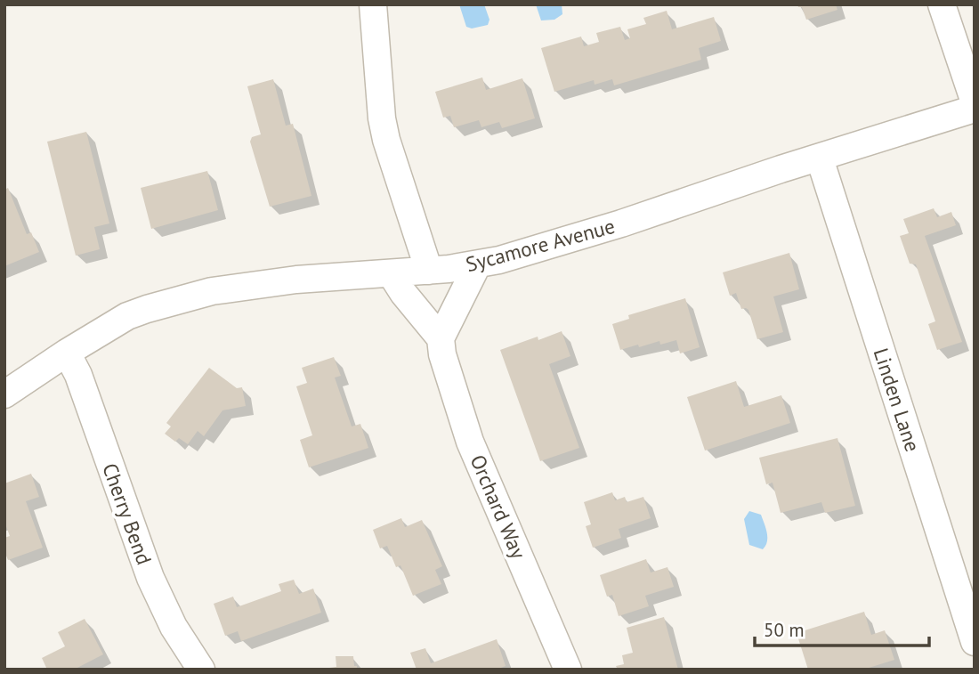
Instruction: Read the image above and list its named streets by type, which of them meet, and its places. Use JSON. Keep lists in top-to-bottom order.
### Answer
{
  "streets": {
    "street": [
      "Sycamore Avenue",
      "Linden Lane",
      "Orchard Way",
      "Cherry Bend"
    ]
  },
  "crossings": [
    ["Sycamore Avenue", "Linden Lane"],
    ["Sycamore Avenue", "Orchard Way"],
    ["Sycamore Avenue", "Cherry Bend"]
  ],
  "scale_bar": "50 m"
}
